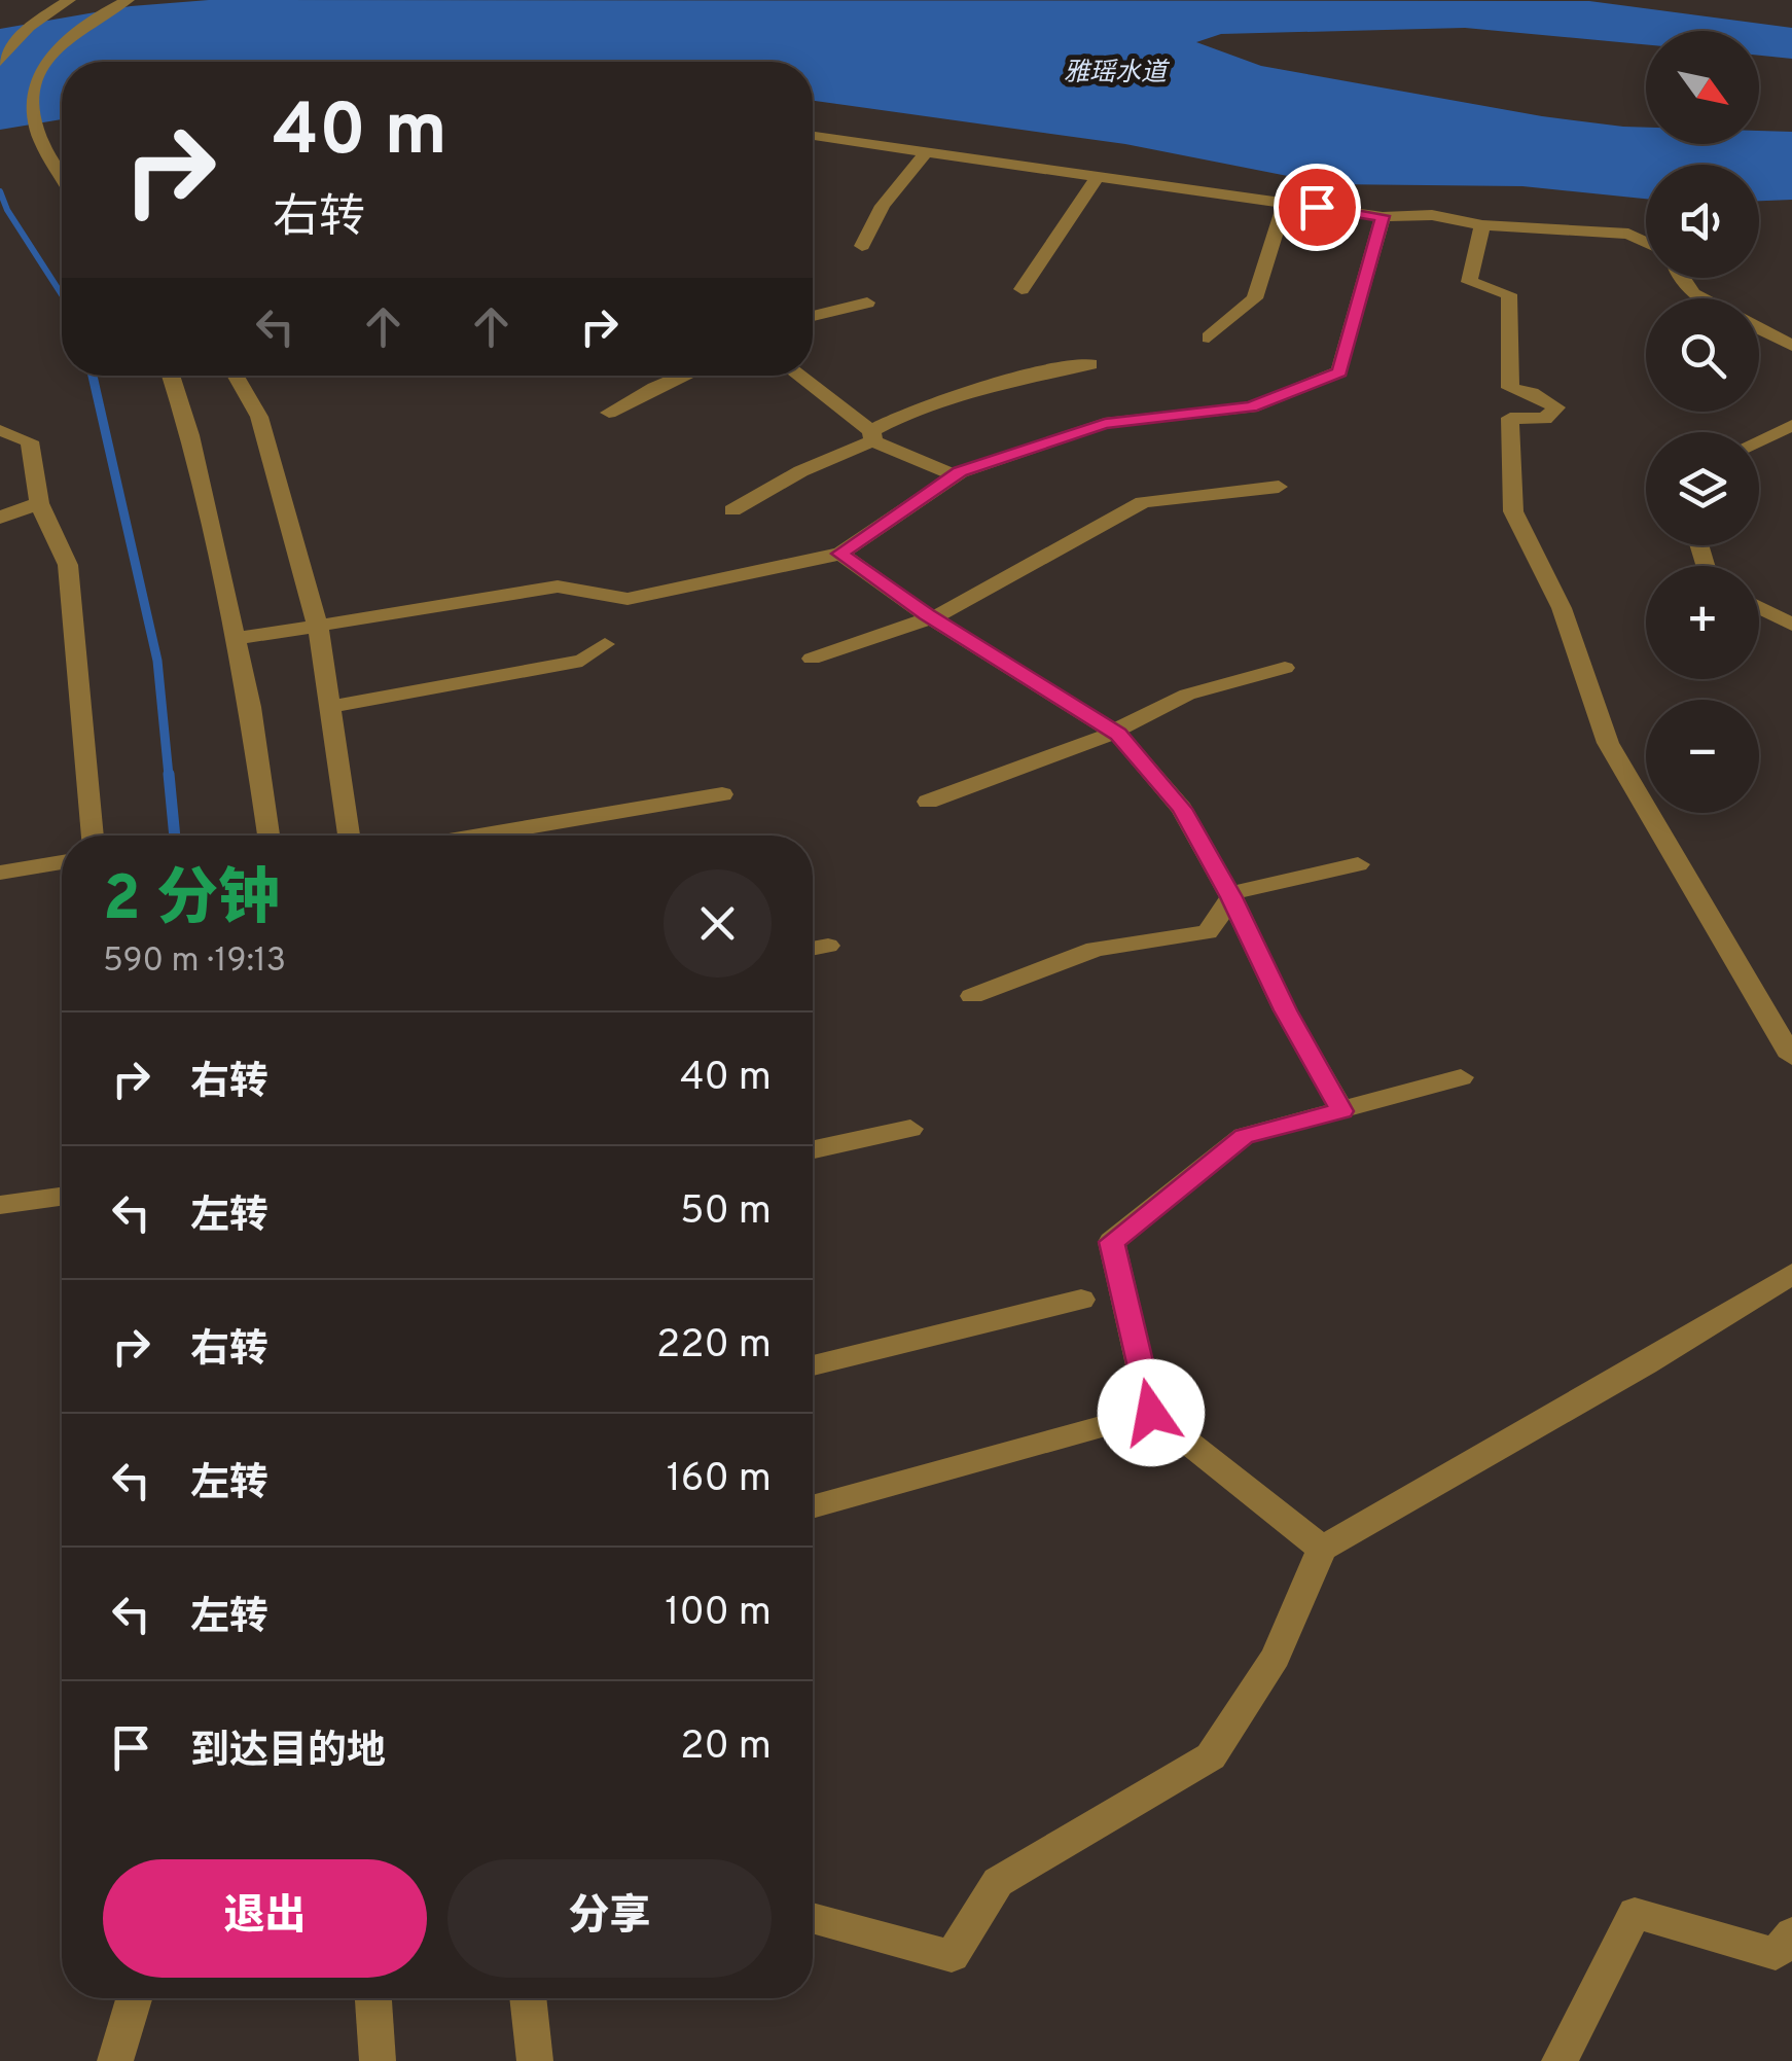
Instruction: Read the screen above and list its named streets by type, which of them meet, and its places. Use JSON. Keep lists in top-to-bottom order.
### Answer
{
  "water": ["雅瑶水道"],
  "north": "bottom right",
  "page": {
    "map_buttons": ["+", "−"],
    "turn": ["40 m", "右转"],
    "heading": ["2 分钟", "590 m · 19:13"],
    "list": [
      {
        "name": "右转",
        "value": "40 m"
      },
      {
        "name": "左转",
        "value": "50 m"
      },
      {
        "name": "右转",
        "value": "220 m"
      },
      {
        "name": "左转",
        "value": "160 m"
      },
      {
        "name": "左转",
        "value": "100 m"
      },
      {
        "name": "到达目的地",
        "value": "20 m"
      }
    ],
    "buttons": ["退出", "分享"]
  }
}
